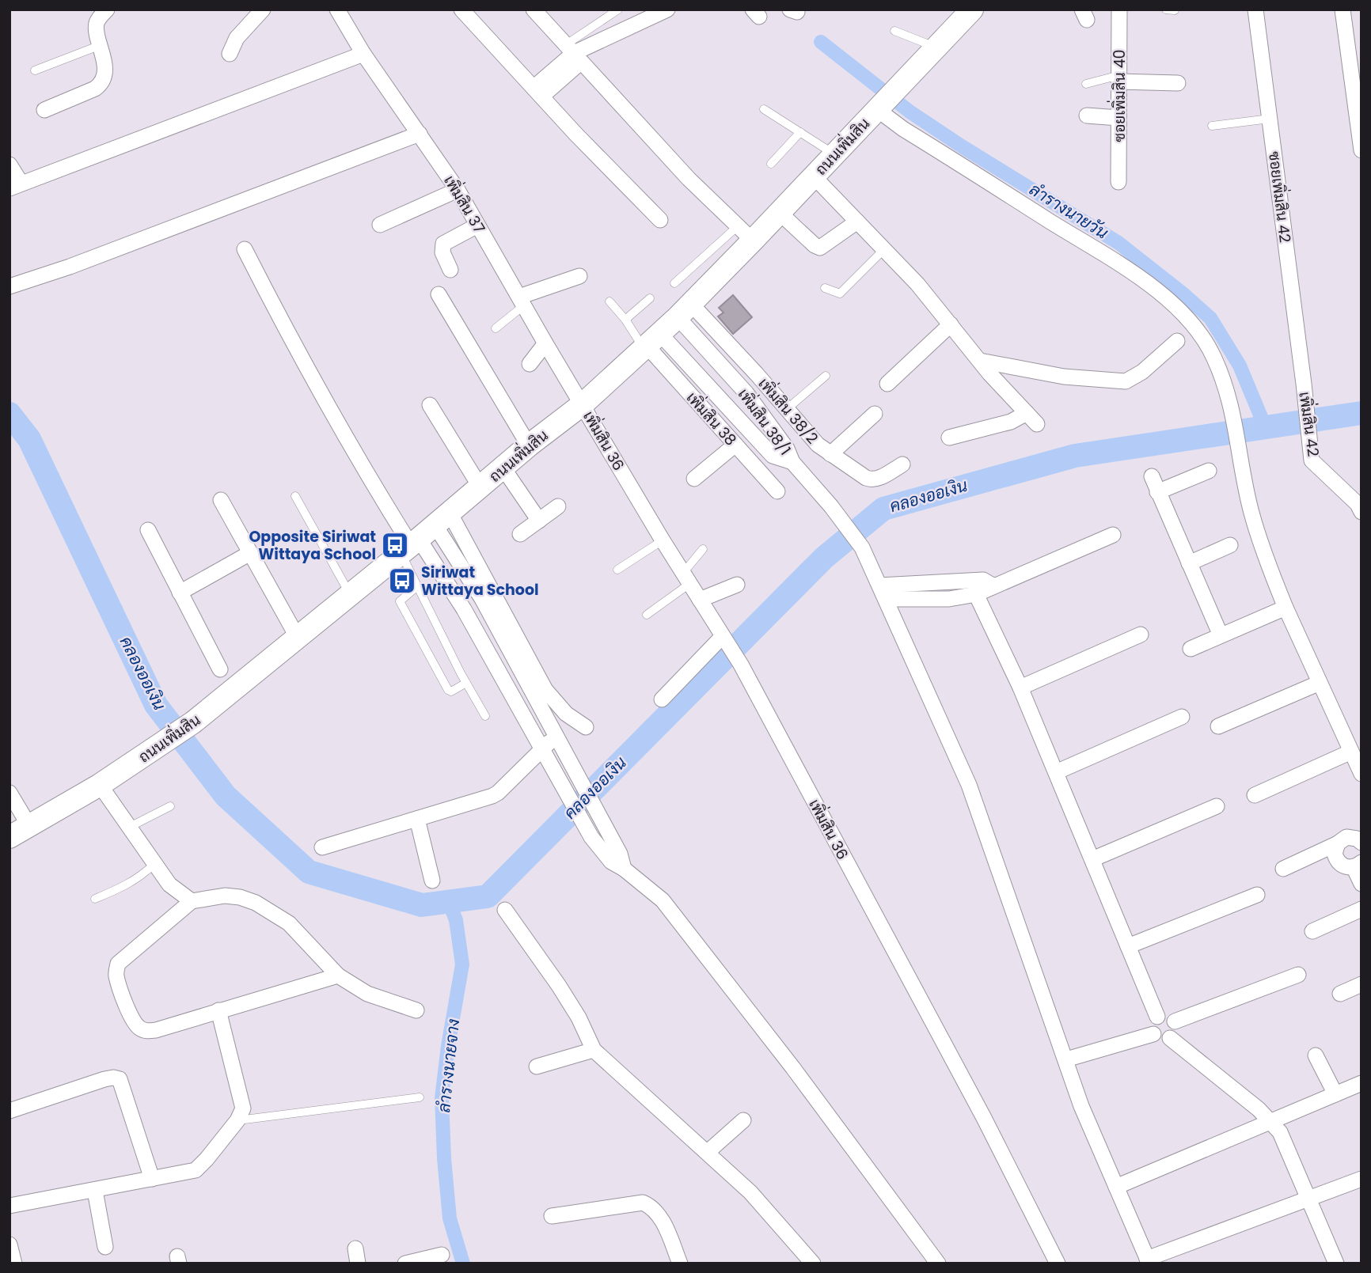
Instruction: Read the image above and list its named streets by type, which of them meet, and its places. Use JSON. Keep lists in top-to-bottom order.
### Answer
{
  "streets": {
    "street": [
      "ซอยเพิ่มสิน 40",
      "ถนนเพิ่มสิน",
      "ซอยเพิ่มสิน 42",
      "เพิ่มสิน 37",
      "เพิ่มสิน 38/2",
      "เพิ่มสิน 38",
      "เพิ่มสิน 38/1",
      "เพิ่มสิน 42",
      "เพิ่มสิน 36"
    ]
  },
  "crossings": [
    ["ถนนเพิ่มสิน", "เพิ่มสิน 37"],
    ["ถนนเพิ่มสิน", "เพิ่มสิน 38/2"],
    ["ถนนเพิ่มสิน", "เพิ่มสิน 38"],
    ["ถนนเพิ่มสิน", "เพิ่มสิน 38/1"],
    ["ถนนเพิ่มสิน", "เพิ่มสิน 36"],
    ["ซอยเพิ่มสิน 42", "เพิ่มสิน 42"],
    ["เพิ่มสิน 37", "เพิ่มสิน 36"],
    ["เพิ่มสิน 38/2", "เพิ่มสิน 38/1"],
    ["เพิ่มสิน 38", "เพิ่มสิน 38/1"]
  ],
  "water": ["ลำรางนายวัน", "คลองออเงิน", "ลำรางนายจาง"],
  "places": {
    "bus stop": ["Opposite Siriwat Wittaya School", "Siriwat Wittaya School"]
  }
}
